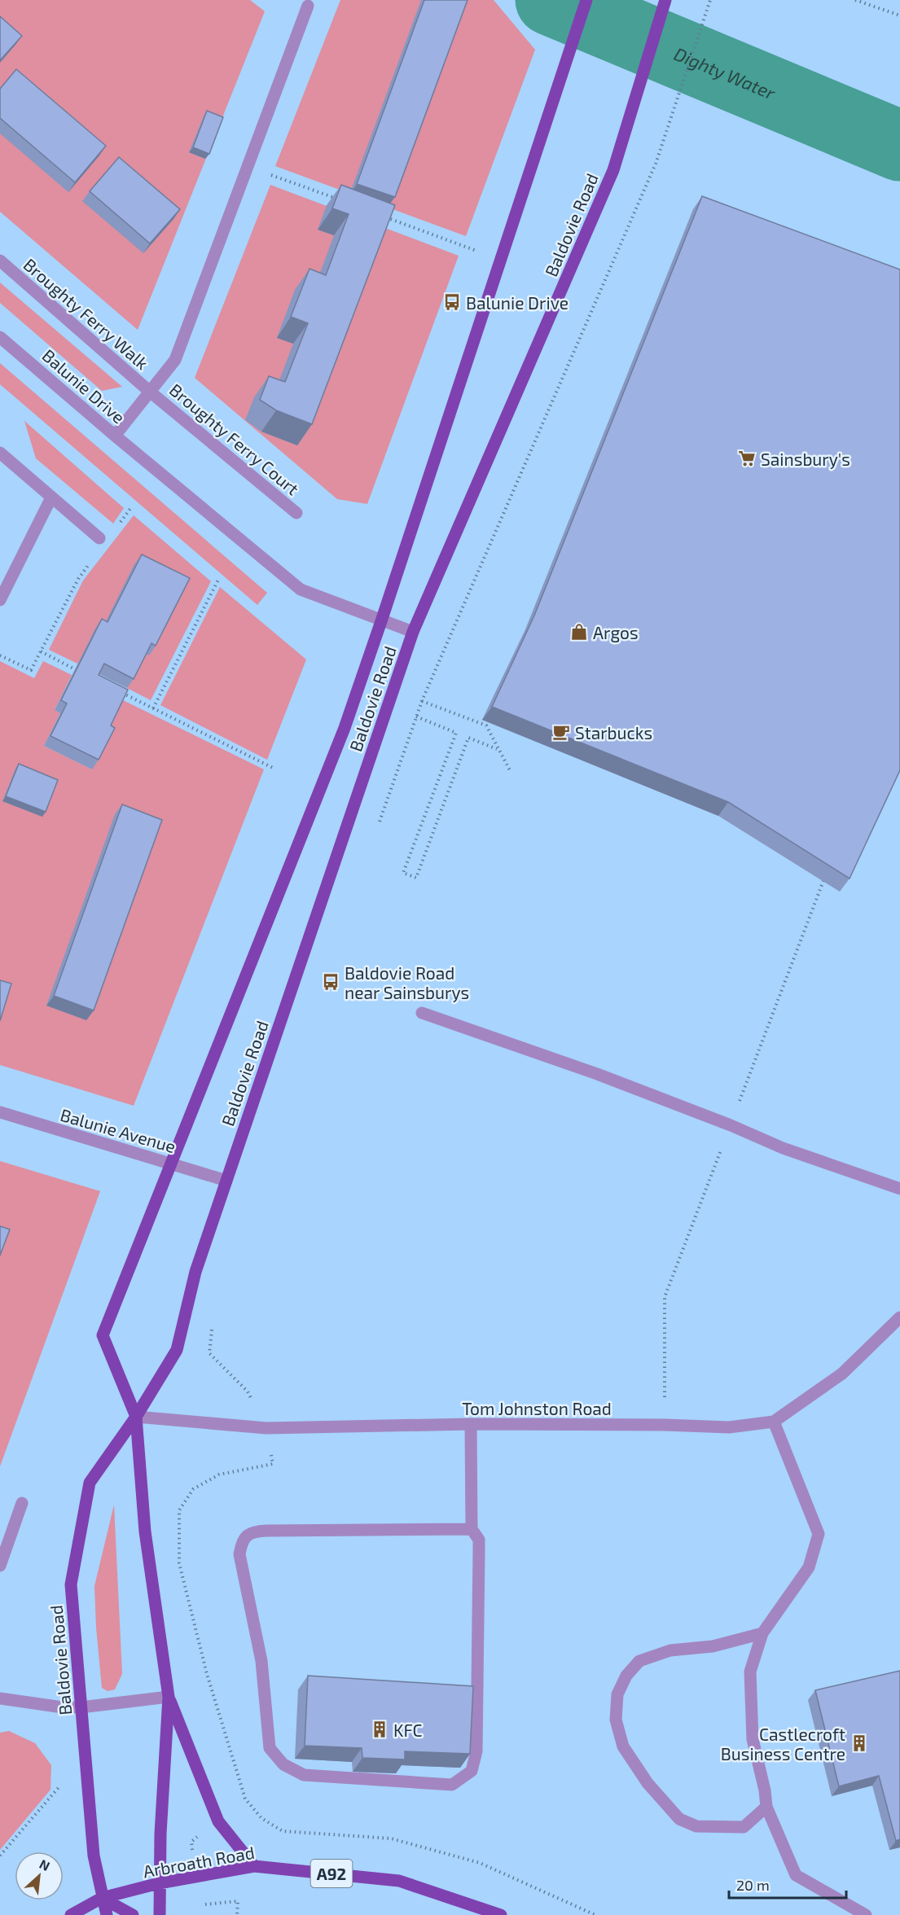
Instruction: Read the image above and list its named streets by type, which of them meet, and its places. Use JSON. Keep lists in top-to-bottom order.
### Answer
{
  "streets": {
    "main road": ["Baldovie Road", "Arbroath Road", "A92"],
    "street": [
      "Broughty Ferry Walk",
      "Balunie Drive",
      "Broughty Ferry Court",
      "Balunie Avenue",
      "Tom Johnston Road"
    ]
  },
  "crossings": [
    ["Baldovie Road", "Balunie Drive"],
    ["Baldovie Road", "Balunie Avenue"],
    ["Baldovie Road", "Tom Johnston Road"],
    ["Baldovie Road", "Arbroath Road"],
    ["Broughty Ferry Walk", "Broughty Ferry Court"]
  ],
  "water": ["Dighty Water"],
  "places": {
    "bus stop": ["Balunie Drive", "Baldovie Road near Sainsburys"],
    "supermarket": ["Sainsbury's"],
    "shop": ["Argos"],
    "cafe": ["Starbucks"],
    "building": ["KFC", "Castlecroft Business Centre"]
  },
  "scale_bar": "20 m",
  "north": "top right"
}
